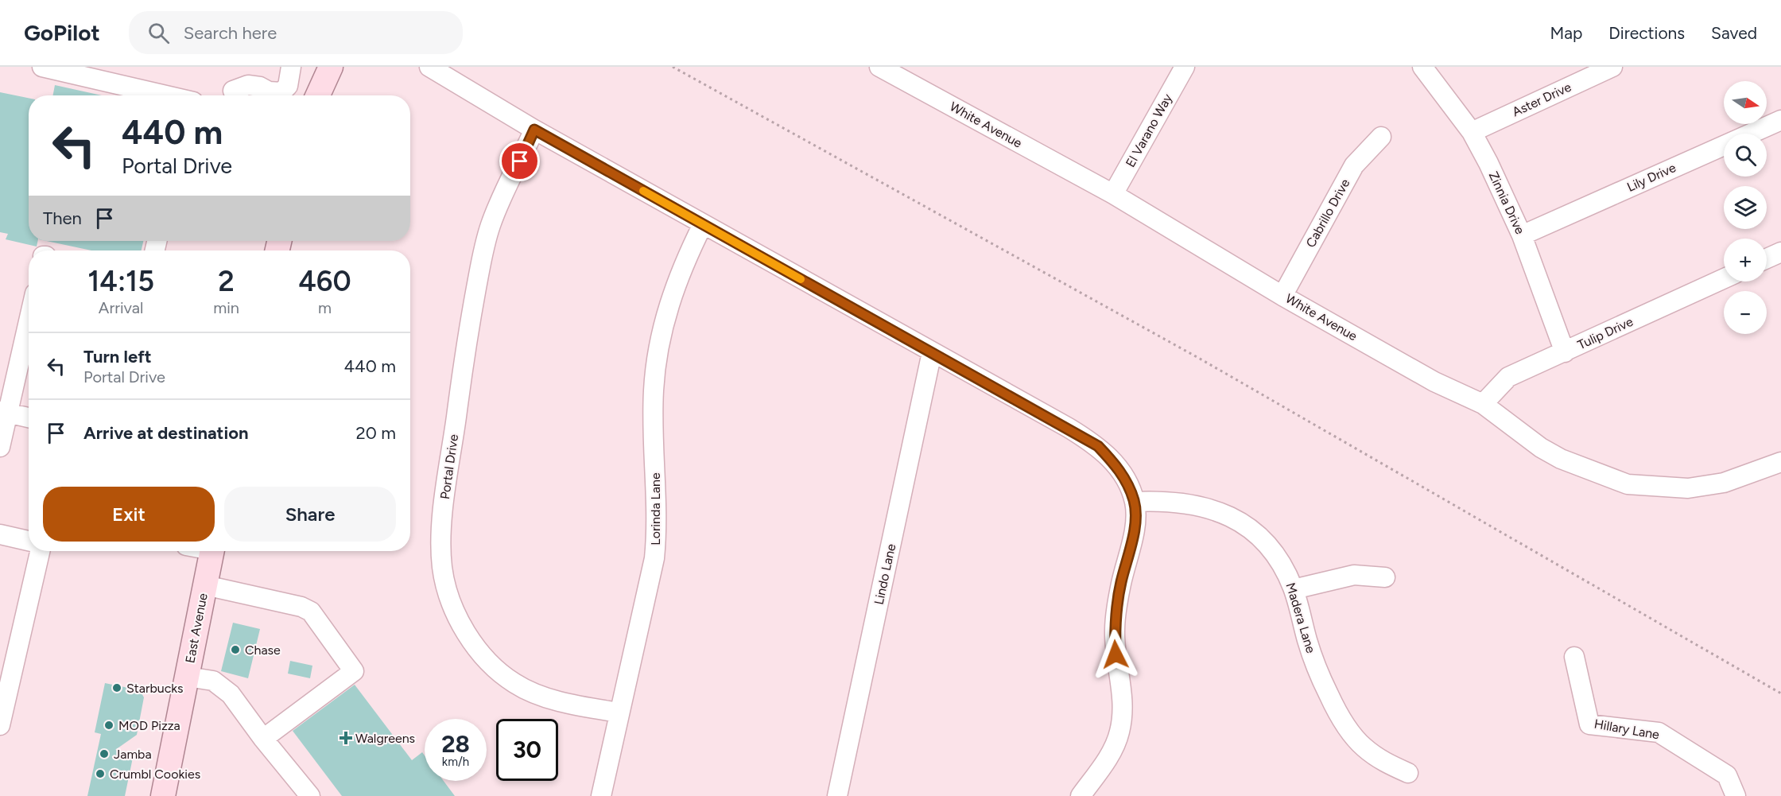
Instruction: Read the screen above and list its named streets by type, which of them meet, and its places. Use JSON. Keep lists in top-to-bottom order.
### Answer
{
  "streets": {
    "main road": ["East Avenue"],
    "street": [
      "Aster Drive",
      "White Avenue",
      "El Varano Way",
      "Lily Drive",
      "Zinnia Drive",
      "Cabrillo Drive",
      "Tulip Drive",
      "Portal Drive",
      "Lorinda Lane",
      "Lindo Lane",
      "Madera Lane",
      "Hillary Lane"
    ]
  },
  "crossings": [
    ["Aster Drive", "Zinnia Drive"],
    ["White Avenue", "El Varano Way"],
    ["White Avenue", "Cabrillo Drive"],
    ["White Avenue", "Tulip Drive"],
    ["Lily Drive", "Zinnia Drive"],
    ["Zinnia Drive", "Tulip Drive"],
    ["Portal Drive", "Lorinda Lane"]
  ],
  "places": {
    "other": [
      "Chase",
      "Starbucks",
      "MOD Pizza",
      "Jamba",
      "Crumbl Cookies"
    ],
    "health": ["Walgreens"]
  },
  "north": "right",
  "page": {
    "header": "GoPilot",
    "search": "Search here",
    "nav": ["Map", "Directions", "Saved"],
    "map_buttons": ["+", "−"],
    "turn": ["440 m", "Portal Drive"],
    "then": "Then",
    "eta": [
      "14:15",
      "Arrival",
      "2",
      "min",
      "460",
      "m"
    ],
    "list": [
      {
        "name": "Turn left",
        "note": "Portal Drive",
        "value": "440 m"
      },
      {
        "name": "Arrive at destination",
        "value": "20 m"
      }
    ],
    "buttons": ["Exit", "Share"],
    "speed": "28 km/h",
    "limit": "30"
  }
}
